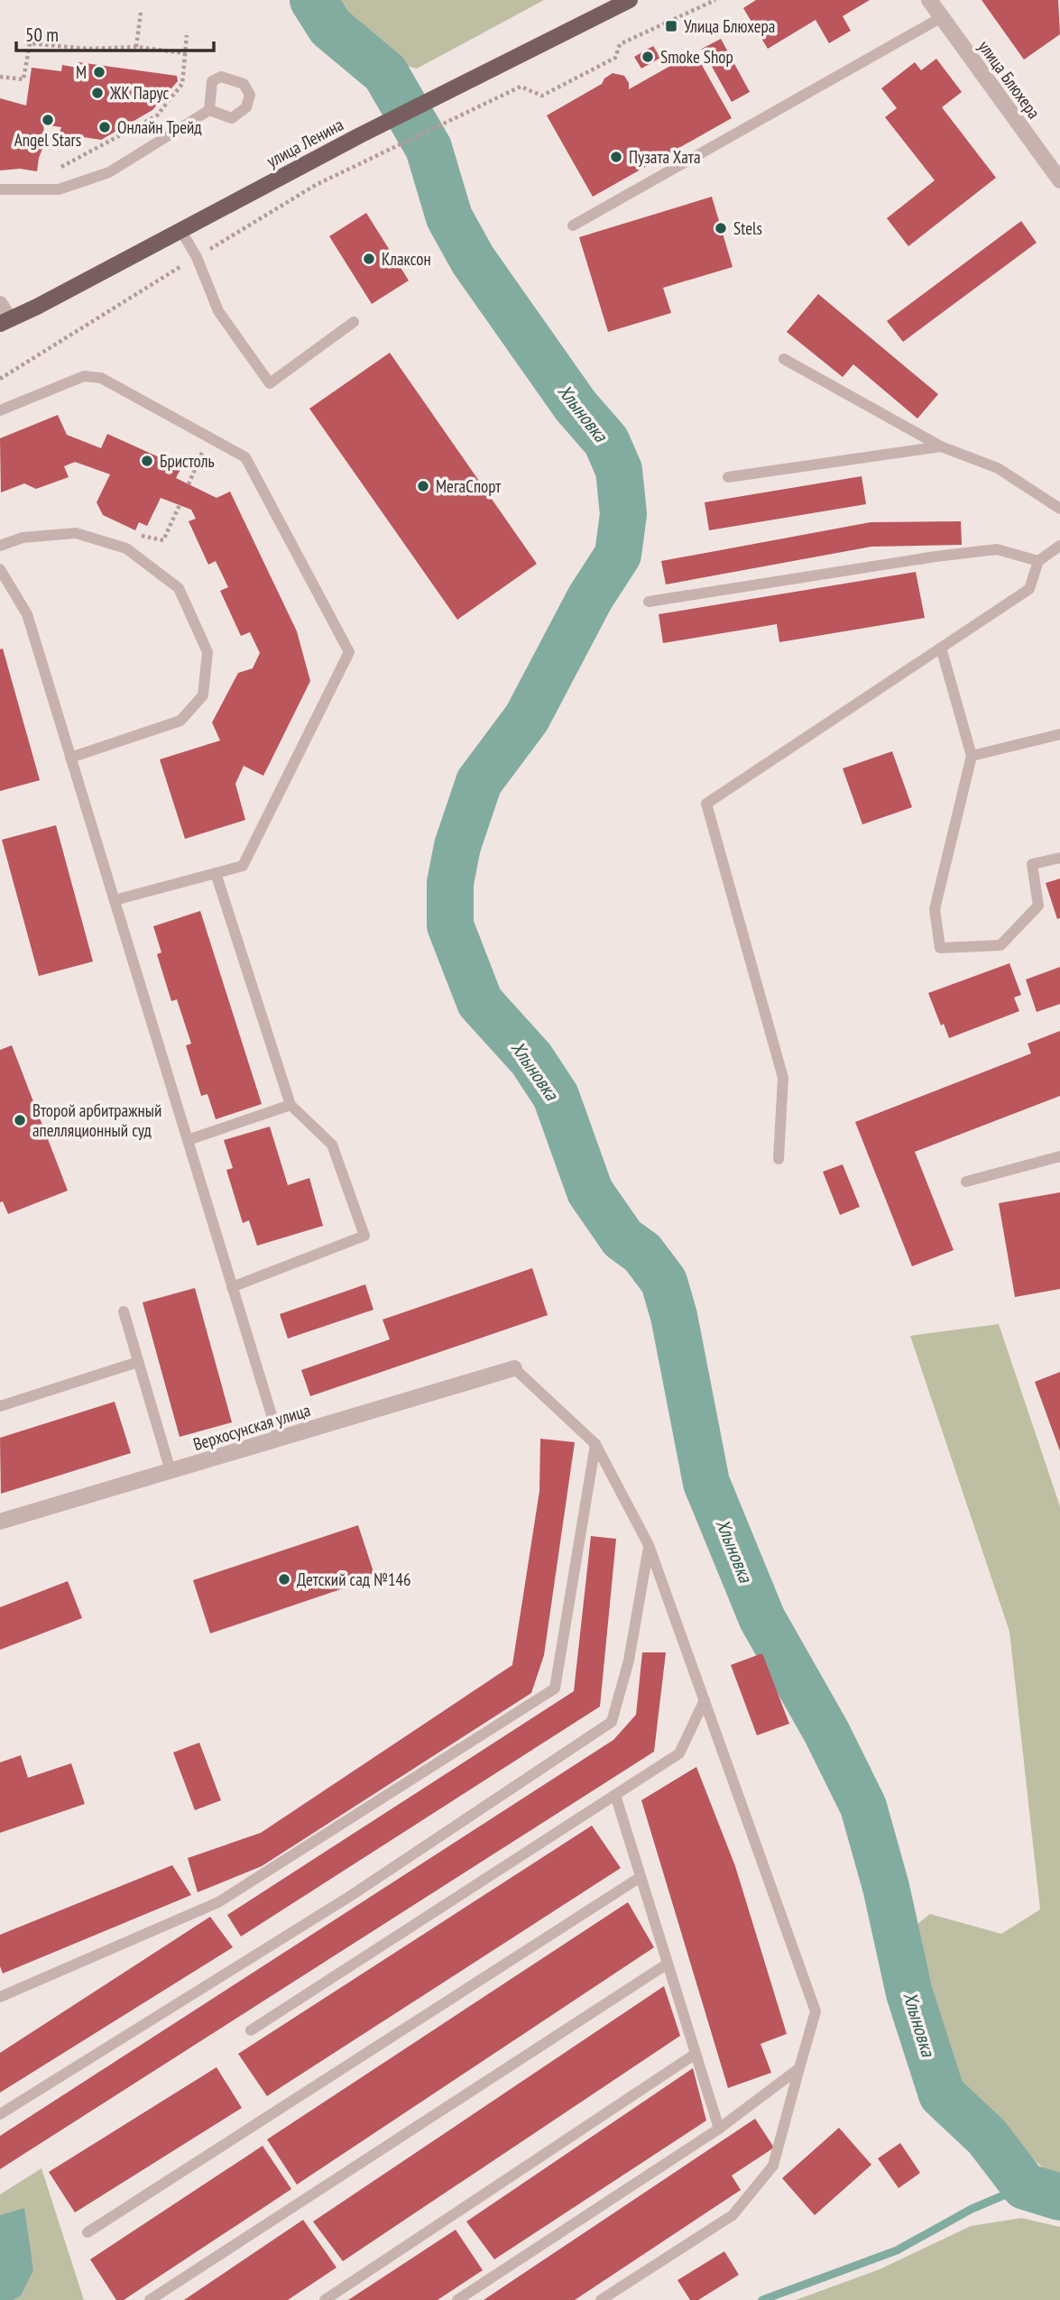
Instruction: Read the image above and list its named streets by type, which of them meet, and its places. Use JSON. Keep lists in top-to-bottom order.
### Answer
{
  "streets": {
    "main road": ["улица Ленина"],
    "street": ["улица Блюхера", "Верхосунская улица"]
  },
  "water": ["Хлыновка"],
  "places": {
    "transit": ["Улица Блюхера"],
    "other": [
      "Smoke Shop",
      "М",
      "ЖК Парус",
      "Angel Stars",
      "Онлайн Трейд",
      "Пузата Хата",
      "Stels",
      "Клаксон",
      "Бристоль",
      "МегаСпорт",
      "Второй арбитражный апелляционный суд",
      "Детский сад №146"
    ]
  },
  "scale_bar": "50 m"
}
